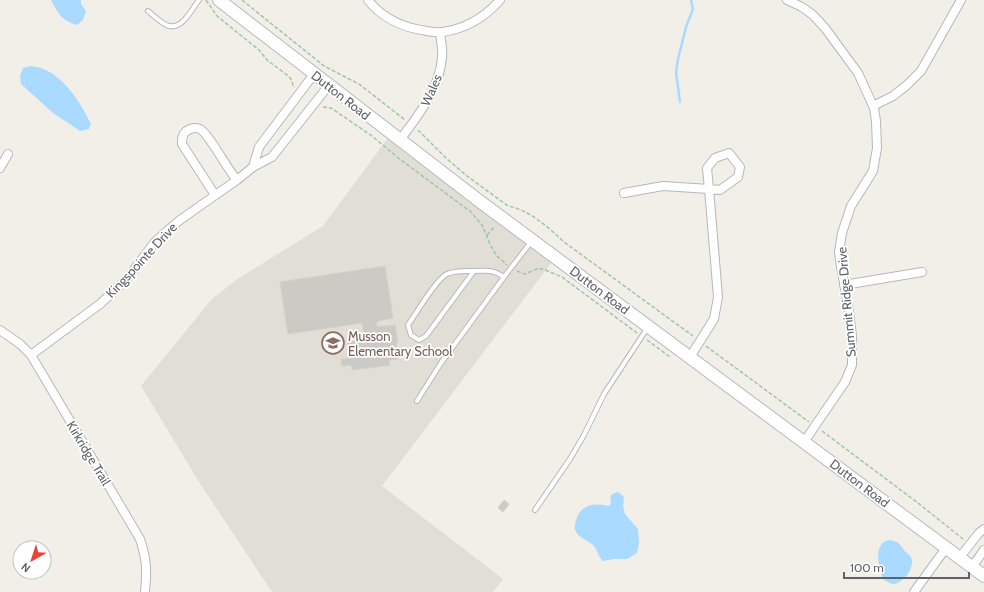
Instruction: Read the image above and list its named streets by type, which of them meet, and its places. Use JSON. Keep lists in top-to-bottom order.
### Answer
{
  "streets": {
    "street": [
      "Wales",
      "Dutton Road",
      "Kingspointe Drive",
      "Summit Ridge Drive",
      "Kirkridge Trail"
    ]
  },
  "crossings": [
    ["Wales", "Dutton Road"],
    ["Dutton Road", "Kingspointe Drive"],
    ["Dutton Road", "Summit Ridge Drive"],
    ["Kingspointe Drive", "Kirkridge Trail"]
  ],
  "places": {
    "school or university": ["Musson Elementary School"]
  },
  "scale_bar": "100 m",
  "north": "bottom left"
}
